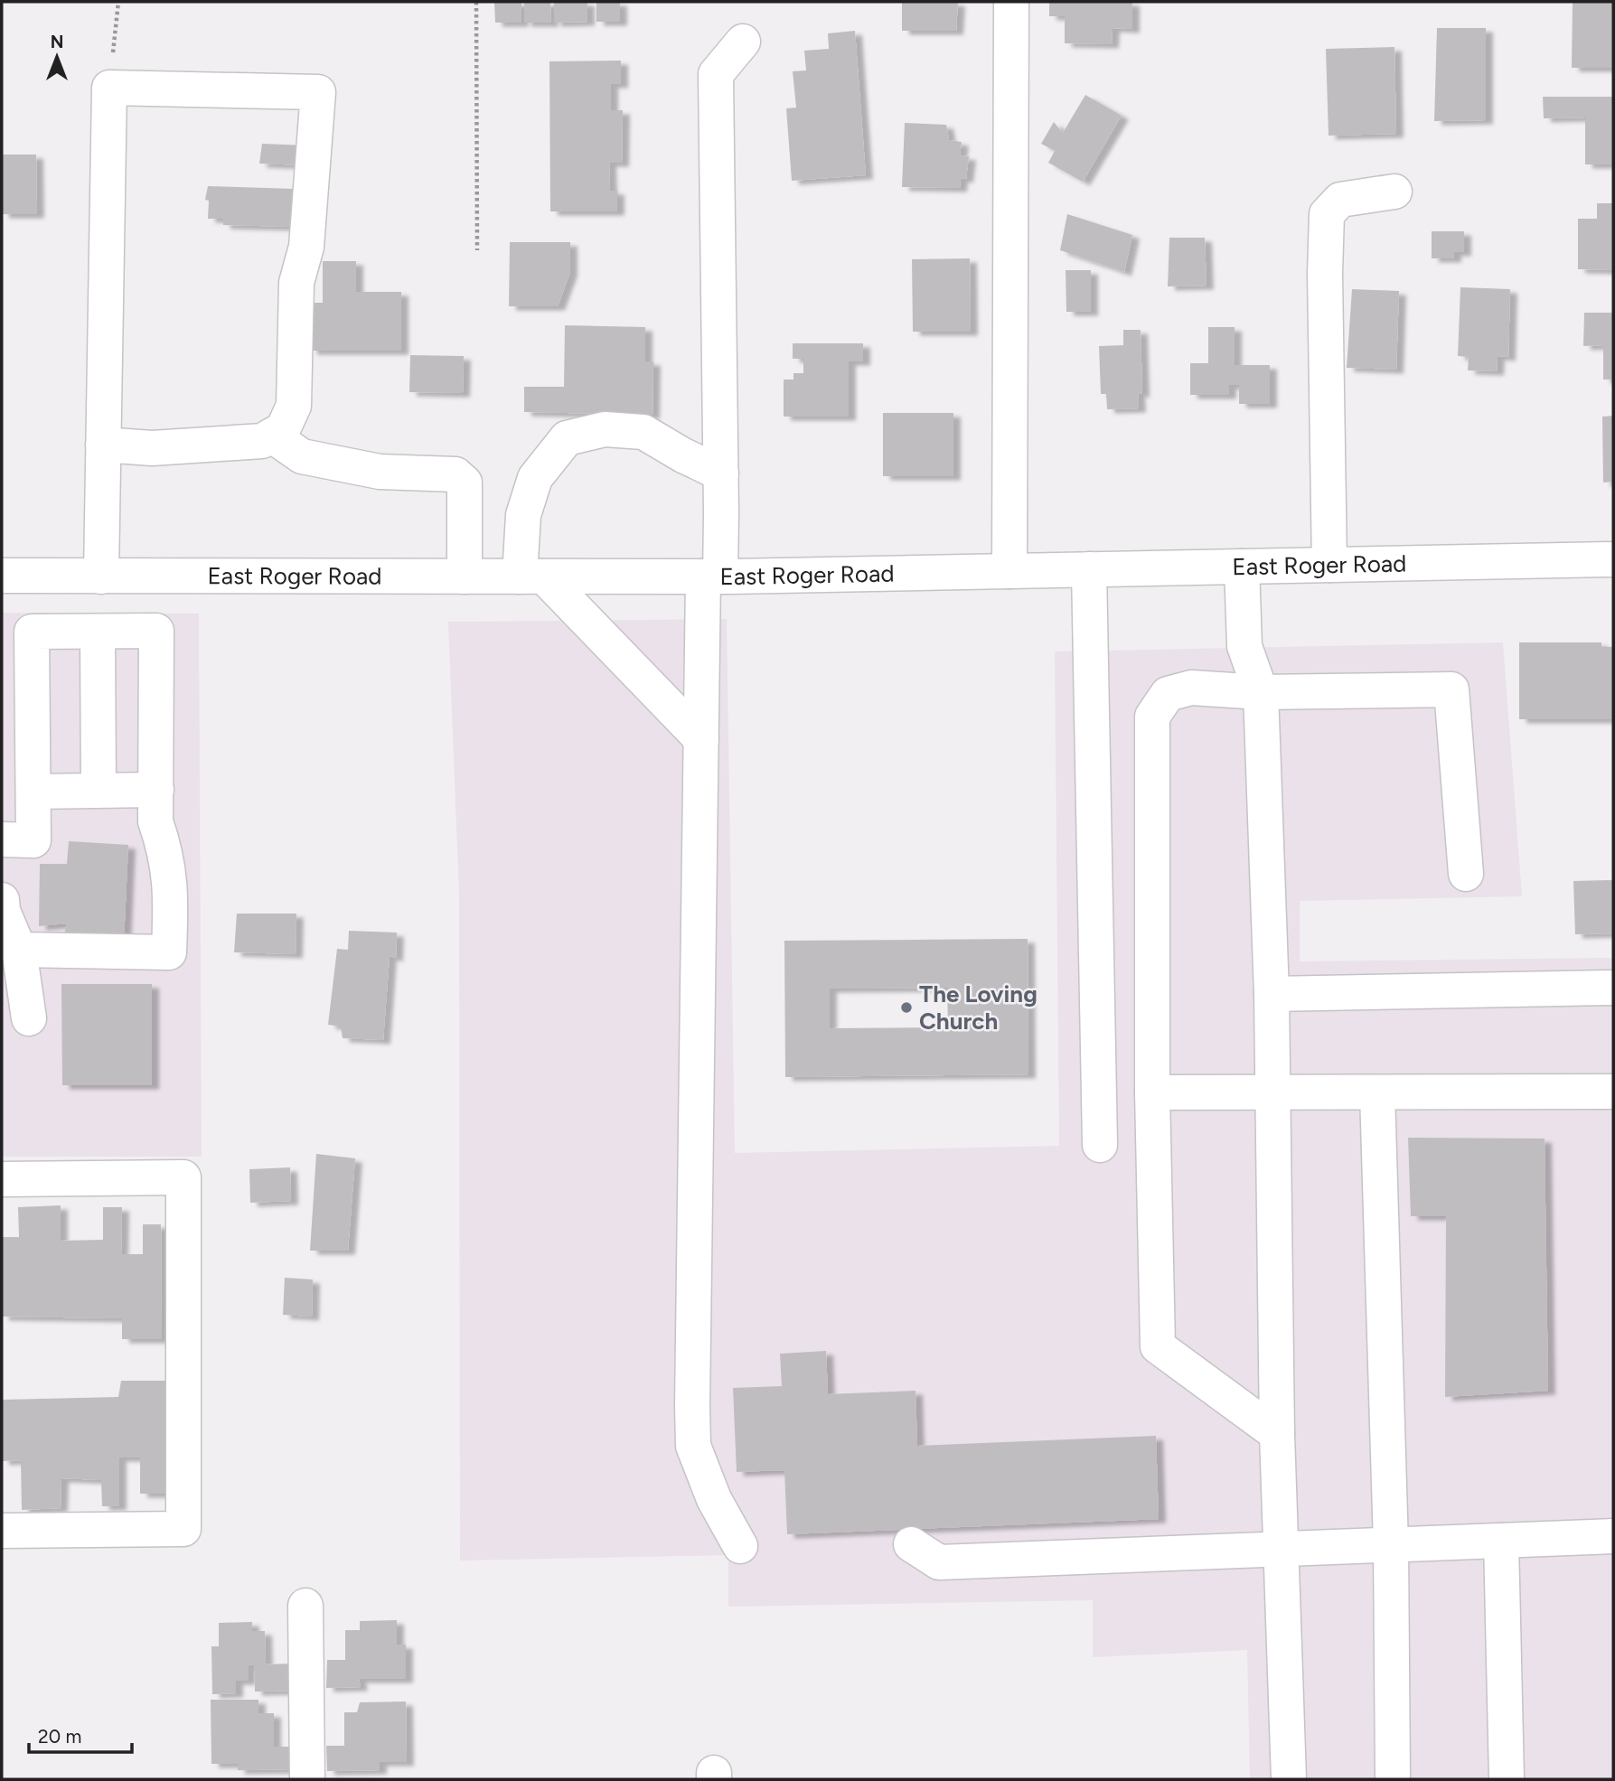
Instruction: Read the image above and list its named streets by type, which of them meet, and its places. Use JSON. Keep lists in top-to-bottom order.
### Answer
{
  "streets": {
    "street": ["East Roger Road"]
  },
  "places": ["The Loving Church"],
  "scale_bar": "20 m",
  "north": "top"
}
